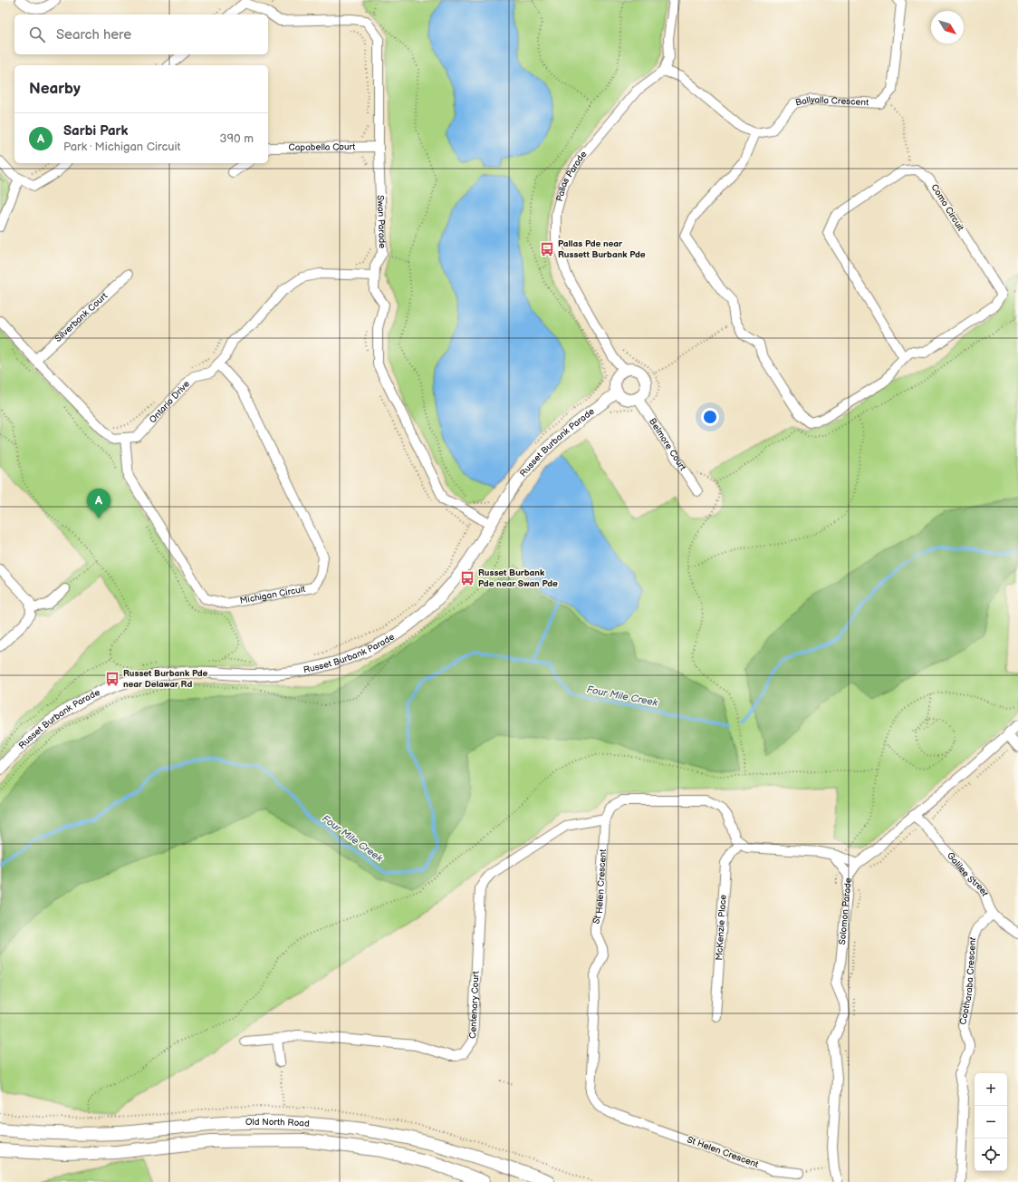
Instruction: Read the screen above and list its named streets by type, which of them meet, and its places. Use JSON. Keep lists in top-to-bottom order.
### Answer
{
  "streets": {
    "main road": ["Old North Road"],
    "street": [
      "Ballyalla Crescent",
      "Capabella Court",
      "Pallas Parade",
      "Como Circuit",
      "Swan Parade",
      "Silverbank Court",
      "Ontario Drive",
      "Russet Burbank Parade",
      "Belmore Court",
      "Michigan Circuit",
      "Galilee Street",
      "St Helen Crescent",
      "Solomon Parade",
      "McKenzie Place",
      "Cootharaba Crescent",
      "Centenary Court"
    ]
  },
  "crossings": [
    ["Capabella Court", "Swan Parade"],
    ["Pallas Parade", "Russet Burbank Parade"],
    ["Pallas Parade", "Belmore Court"],
    ["Swan Parade", "Ontario Drive"],
    ["Swan Parade", "Russet Burbank Parade"],
    ["Silverbank Court", "Ontario Drive"],
    ["Ontario Drive", "Michigan Circuit"],
    ["Russet Burbank Parade", "Belmore Court"],
    ["Galilee Street", "Solomon Parade"],
    ["Galilee Street", "Cootharaba Crescent"],
    ["St Helen Crescent", "Centenary Court"]
  ],
  "water": ["Four Mile Creek"],
  "places": {
    "bus stop": ["Pallas Pde near Russett Burbank Pde", "Russet Burbank Pde near Swan Pde", "Russet Burbank Pde near Delawar Rd"]
  },
  "north": "bottom right",
  "page": {
    "search": "Search here",
    "heading": "Nearby",
    "list": [
      {
        "mark": "A",
        "name": "Sarbi Park",
        "note": "Park · Michigan Circuit",
        "value": "390 m"
      }
    ],
    "pins": "A",
    "map_buttons": ["+", "−"]
  }
}
